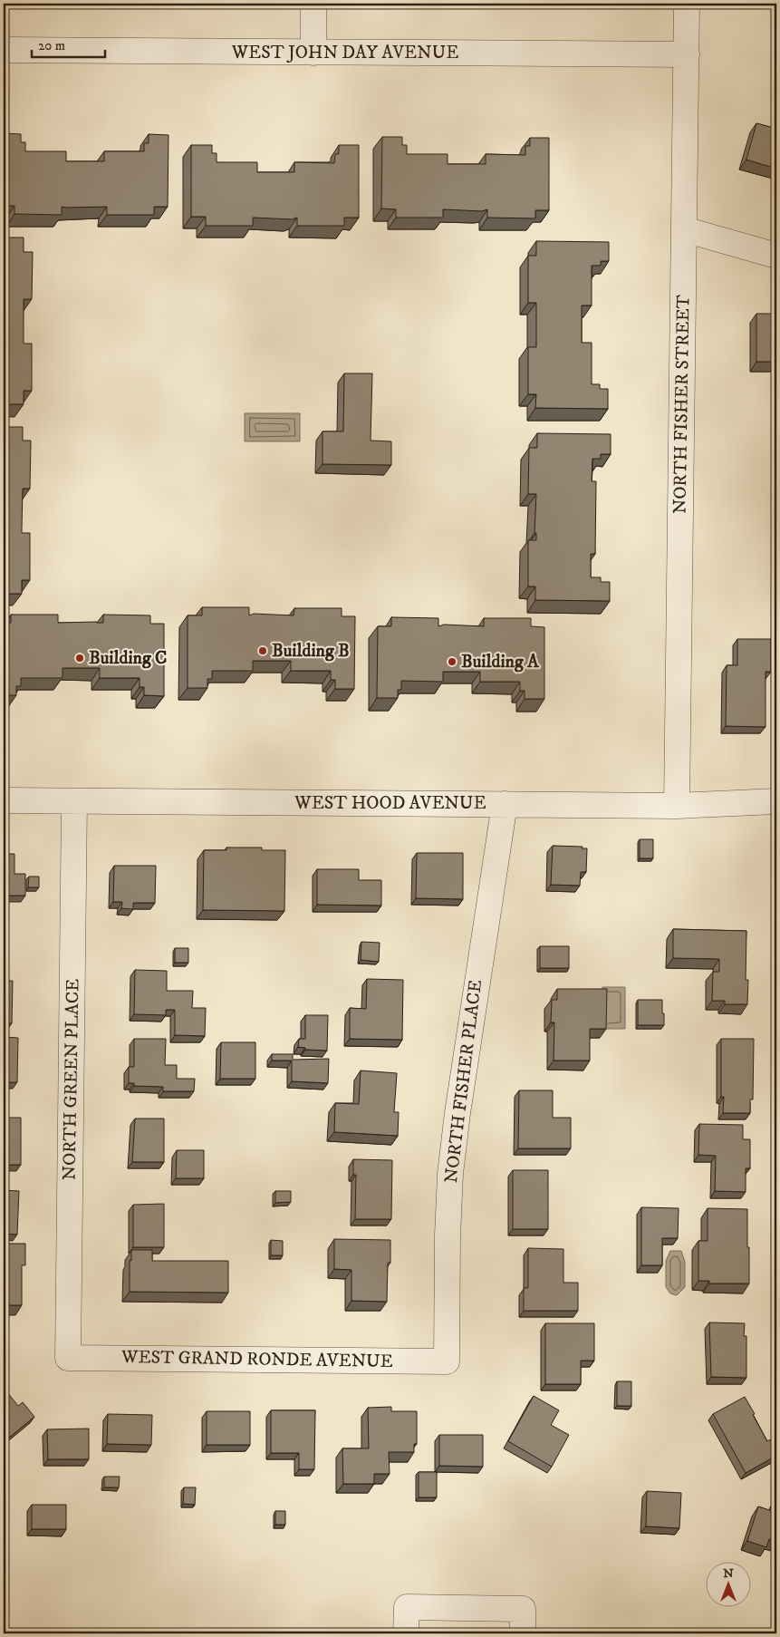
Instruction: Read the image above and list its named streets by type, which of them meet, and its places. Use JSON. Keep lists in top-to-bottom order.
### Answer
{
  "streets": {
    "street": [
      "WEST JOHN DAY AVENUE",
      "NORTH FISHER STREET",
      "WEST HOOD AVENUE",
      "NORTH GREEN PLACE",
      "NORTH FISHER PLACE",
      "WEST GRAND RONDE AVENUE"
    ]
  },
  "crossings": [
    ["WEST JOHN DAY AVENUE", "NORTH FISHER STREET"],
    ["NORTH FISHER STREET", "WEST HOOD AVENUE"],
    ["WEST HOOD AVENUE", "NORTH GREEN PLACE"],
    ["WEST HOOD AVENUE", "NORTH FISHER PLACE"],
    ["NORTH GREEN PLACE", "WEST GRAND RONDE AVENUE"],
    ["NORTH FISHER PLACE", "WEST GRAND RONDE AVENUE"]
  ],
  "places": ["Building B", "Building C", "Building A"],
  "scale_bar": "20 m",
  "north": "top"
}
